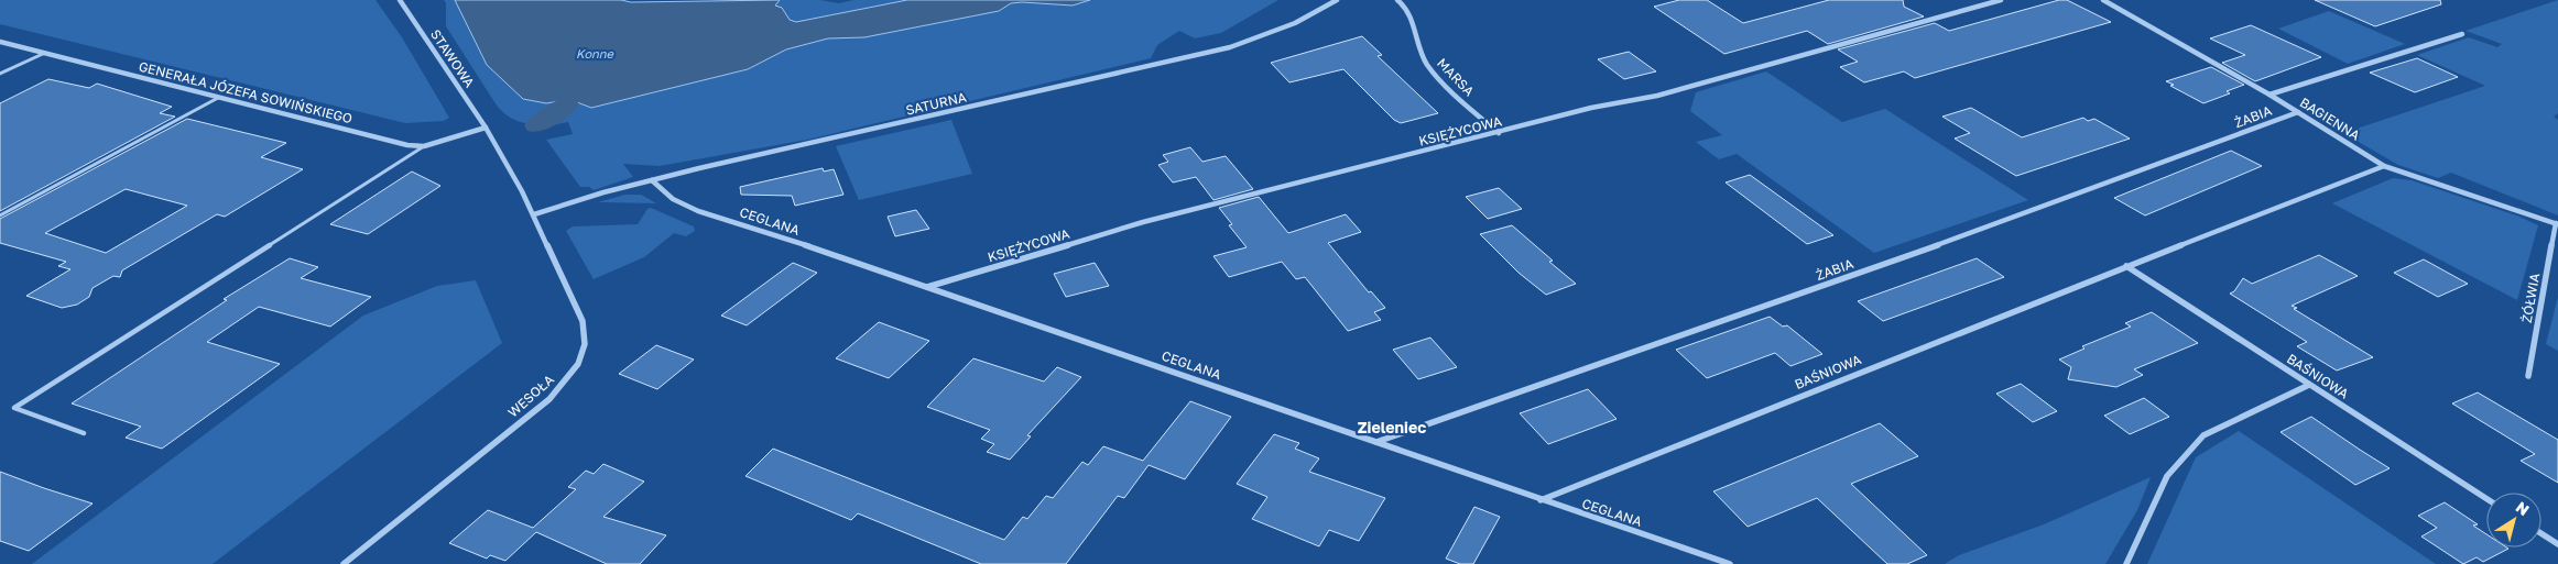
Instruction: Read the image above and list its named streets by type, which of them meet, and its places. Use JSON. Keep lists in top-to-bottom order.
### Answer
{
  "streets": {
    "street": [
      "STAWOWA",
      "MARSA",
      "GENERAŁA JÓZEFA SOWIŃSKIEGO",
      "SATURNA",
      "ŻABIA",
      "BAGIENNA",
      "KSIĘŻYCOWA",
      "CEGLANA",
      "ŻÓŁWIA",
      "BAŚNIOWA",
      "WESOŁA"
    ]
  },
  "crossings": [
    ["STAWOWA", "GENERAŁA JÓZEFA SOWIŃSKIEGO"],
    ["STAWOWA", "WESOŁA"],
    ["MARSA", "KSIĘŻYCOWA"],
    ["GENERAŁA JÓZEFA SOWIŃSKIEGO", "WESOŁA"],
    ["SATURNA", "CEGLANA"],
    ["SATURNA", "WESOŁA"],
    ["ŻABIA", "BAGIENNA"],
    ["ŻABIA", "CEGLANA"],
    ["BAGIENNA", "ŻÓŁWIA"],
    ["BAGIENNA", "BAŚNIOWA"],
    ["KSIĘŻYCOWA", "CEGLANA"],
    ["CEGLANA", "BAŚNIOWA"]
  ],
  "districts": ["Zieleniec"],
  "water": ["Konne"],
  "north": "top right"
}
